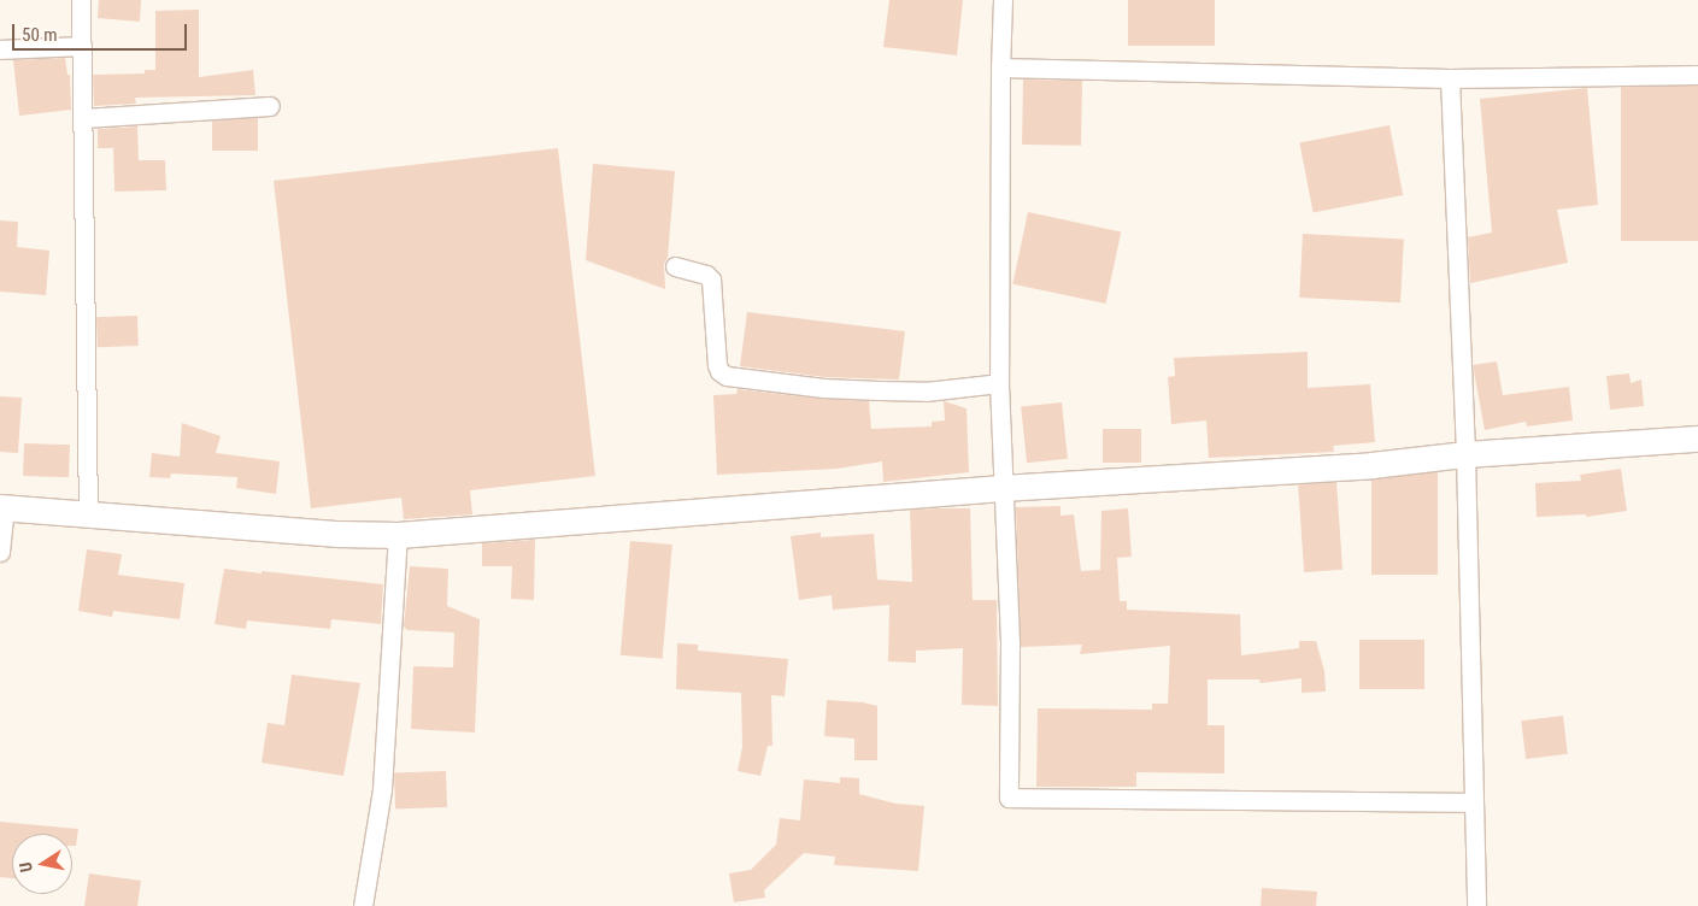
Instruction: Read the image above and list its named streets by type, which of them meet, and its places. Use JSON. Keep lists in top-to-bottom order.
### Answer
{
  "scale_bar": "50 m",
  "north": "left"
}
